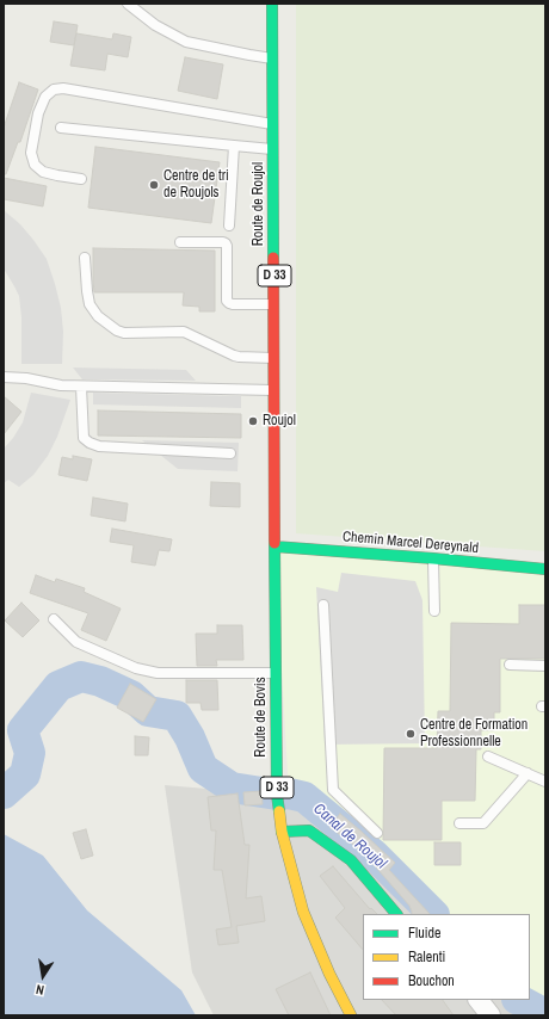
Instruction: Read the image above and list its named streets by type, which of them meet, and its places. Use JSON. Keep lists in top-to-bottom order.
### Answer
{
  "streets": {
    "main road": [
      "Route de Roujol",
      "D 33",
      "Chemin Marcel Dereynald",
      "Route de Bovis"
    ]
  },
  "crossings": [
    ["Route de Roujol", "Chemin Marcel Dereynald"],
    ["Route de Roujol", "Route de Bovis"],
    ["Chemin Marcel Dereynald", "Route de Bovis"]
  ],
  "water": ["Canal de Roujol"],
  "places": ["Centre de tri de Roujols", "Roujol", "Centre de Formation Professionnelle"],
  "legend": ["Fluide", "Ralenti", "Bouchon"],
  "north": "bottom"
}
